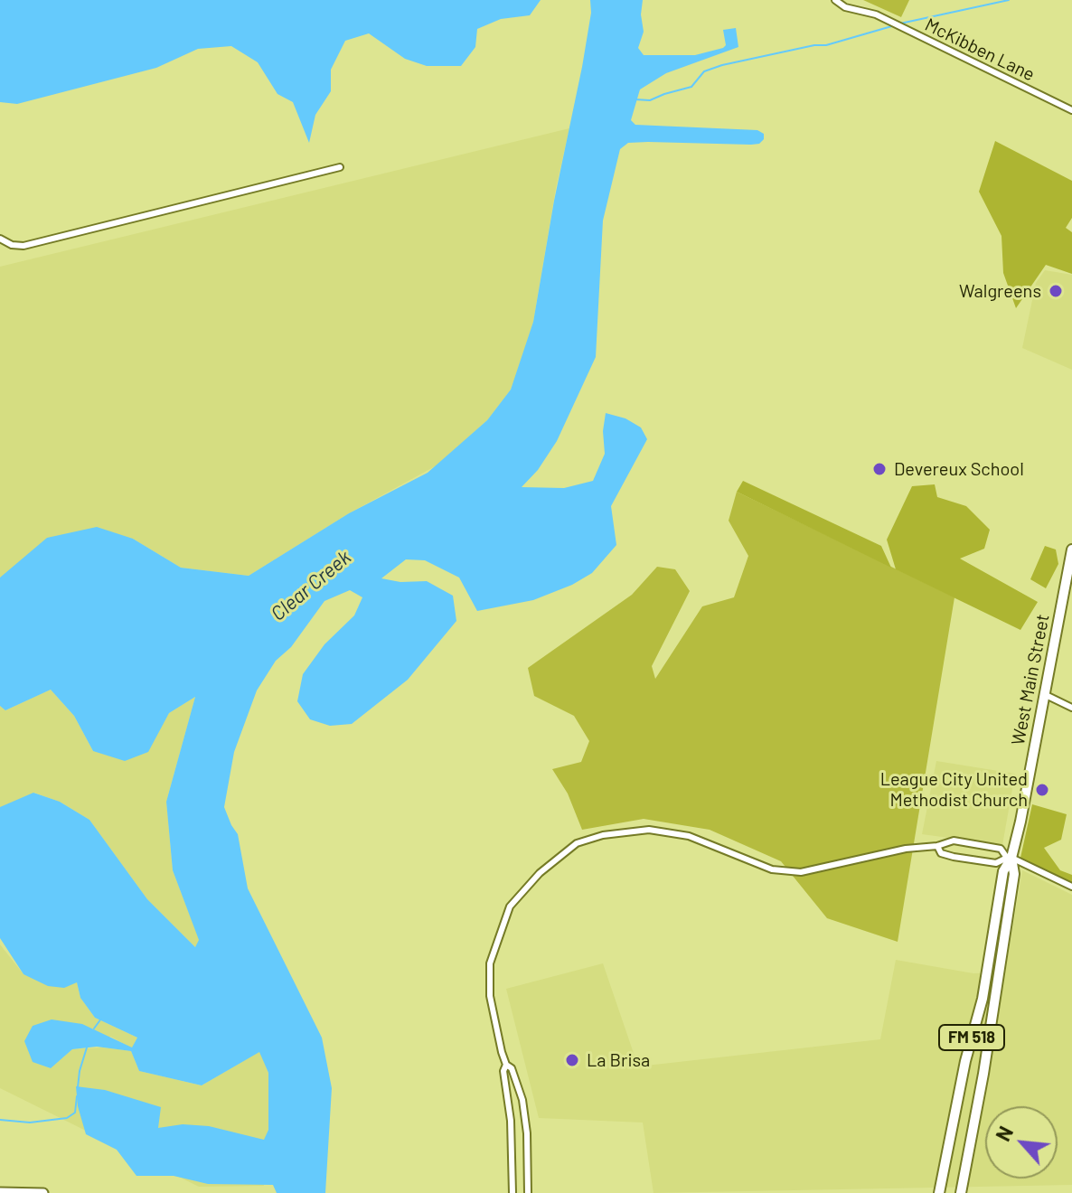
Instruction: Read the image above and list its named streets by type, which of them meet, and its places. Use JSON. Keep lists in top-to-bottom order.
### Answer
{
  "streets": {
    "main road": ["West Main Street", "FM 518"],
    "street": ["McKibben Lane"]
  },
  "water": ["Clear Creek"],
  "places": [
    "Walgreens",
    "Devereux School",
    "League City United Methodist Church",
    "La Brisa"
  ],
  "north": "top left"
}
